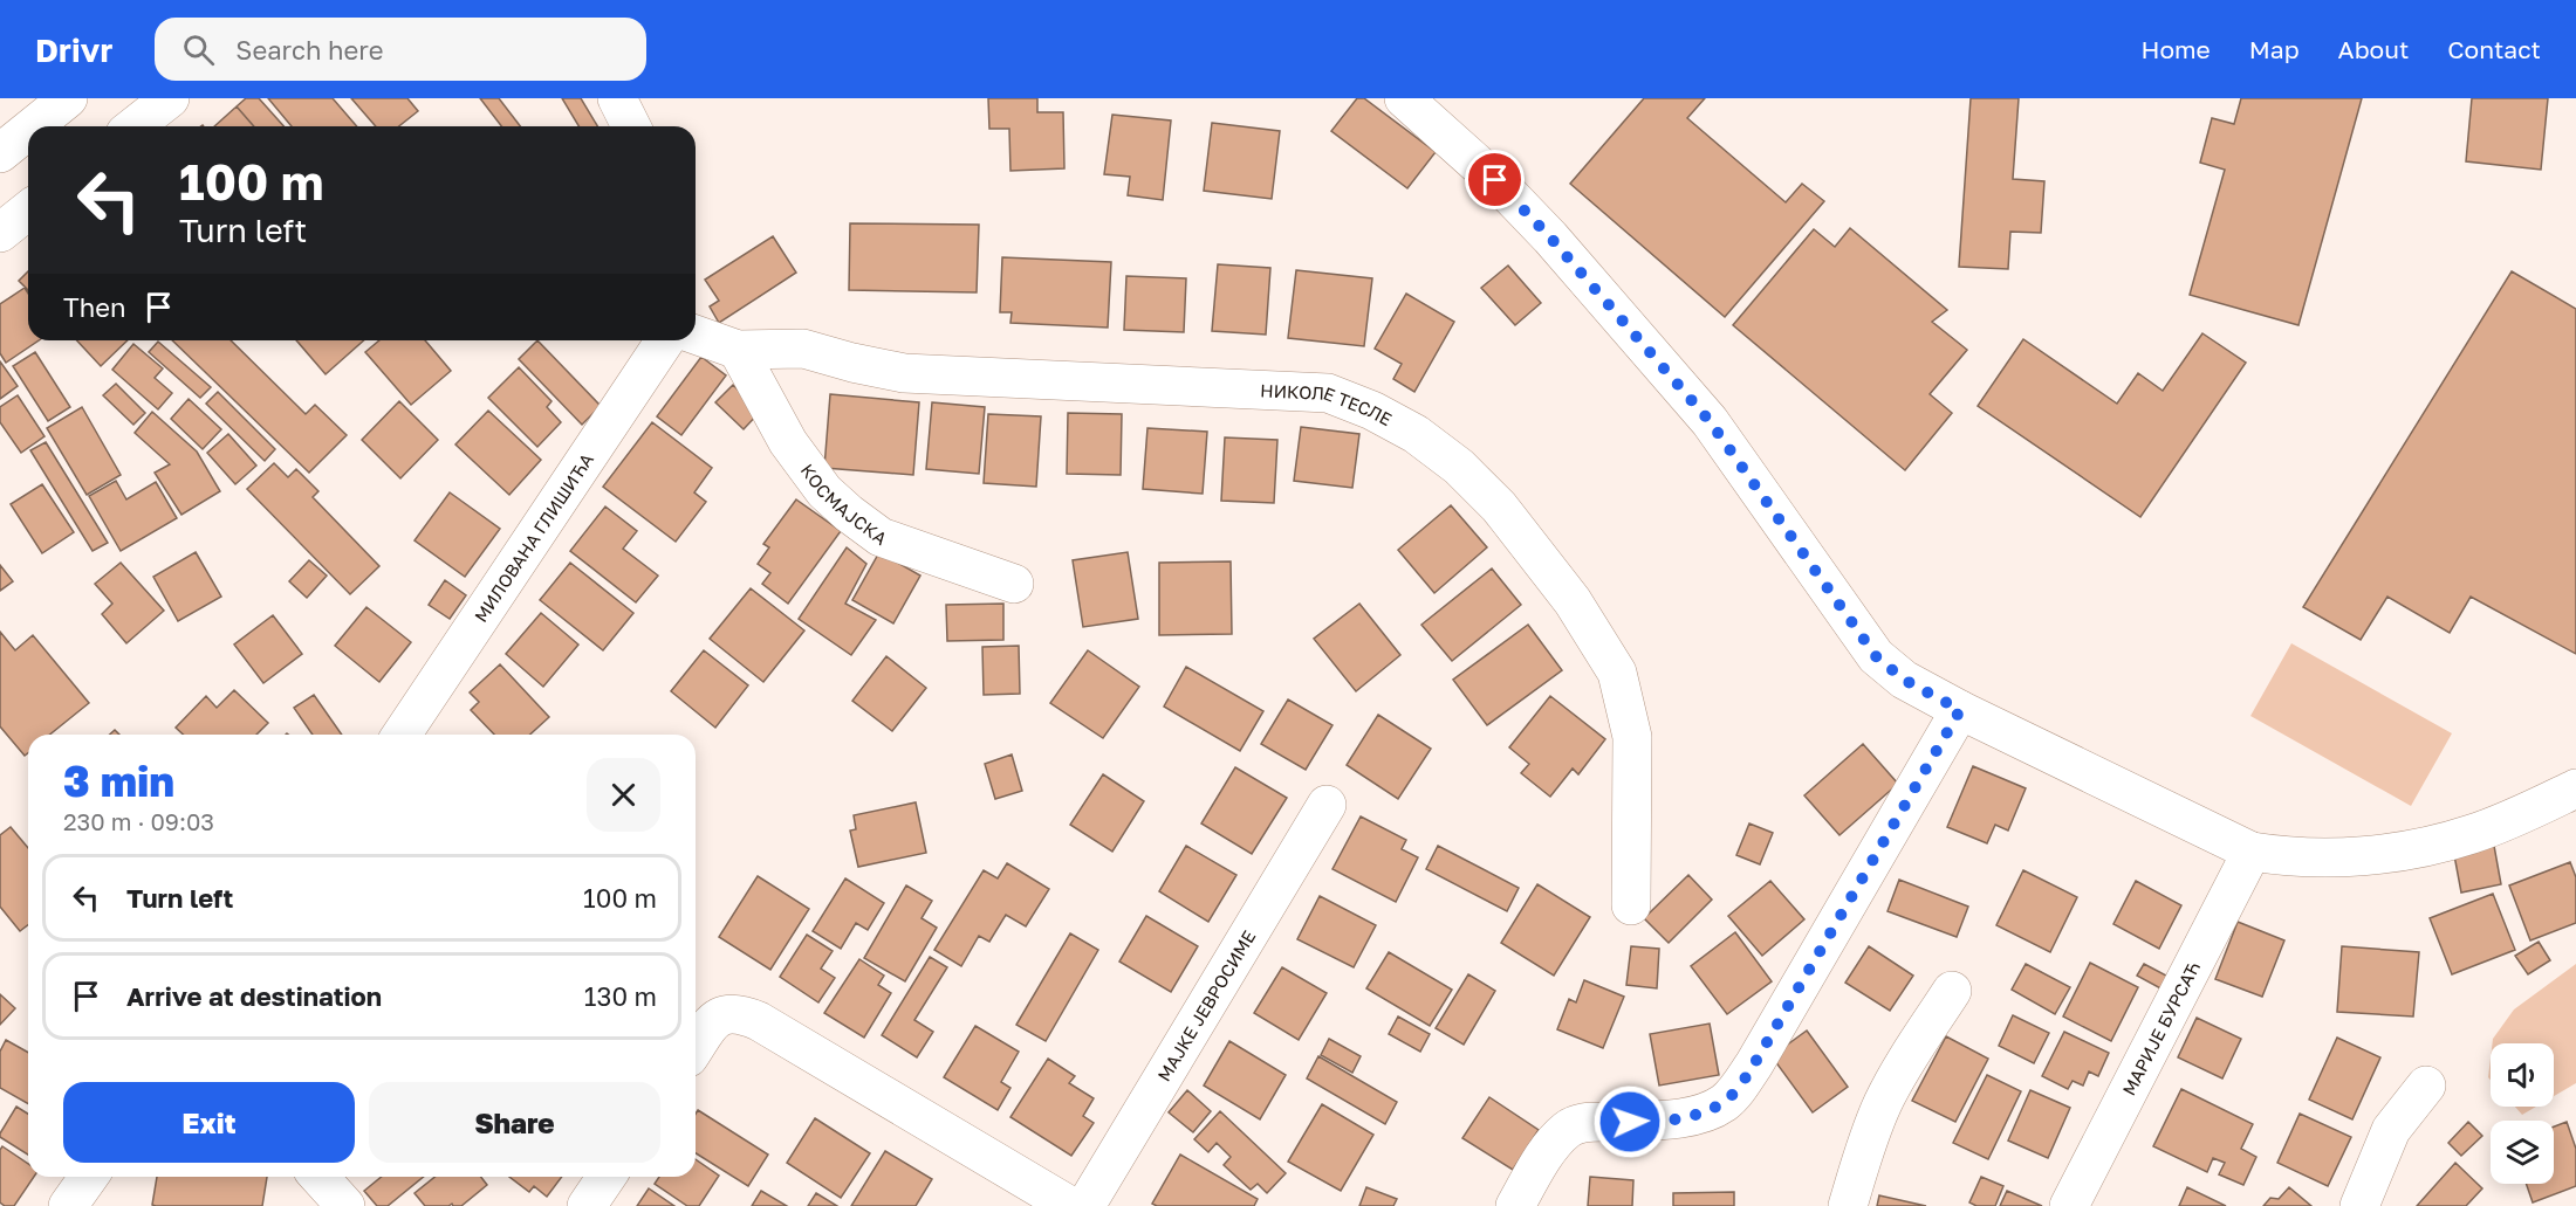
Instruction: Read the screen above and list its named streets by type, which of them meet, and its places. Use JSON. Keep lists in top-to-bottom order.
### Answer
{
  "streets": {
    "street": [
      "НИКОЛЕ ТЕСЛЕ",
      "КОСМАЈСКА",
      "МИЛОВАНА ГЛИШИЋА",
      "МАЈКЕ ЈЕВРОСИМЕ",
      "МАРИЈЕ БУРСАЋ"
    ]
  },
  "crossings": [
    ["НИКОЛЕ ТЕСЛЕ", "КОСМАЈСКА"]
  ],
  "page": {
    "header": "Drivr",
    "search": "Search here",
    "nav": [
      "Home",
      "Map",
      "About",
      "Contact"
    ],
    "turn": ["100 m", "Turn left"],
    "then": "Then",
    "heading": ["3 min", "230 m · 09:03"],
    "list": [
      {
        "name": "Turn left",
        "value": "100 m"
      },
      {
        "name": "Arrive at destination",
        "value": "130 m"
      }
    ],
    "buttons": ["Exit", "Share"]
  }
}
